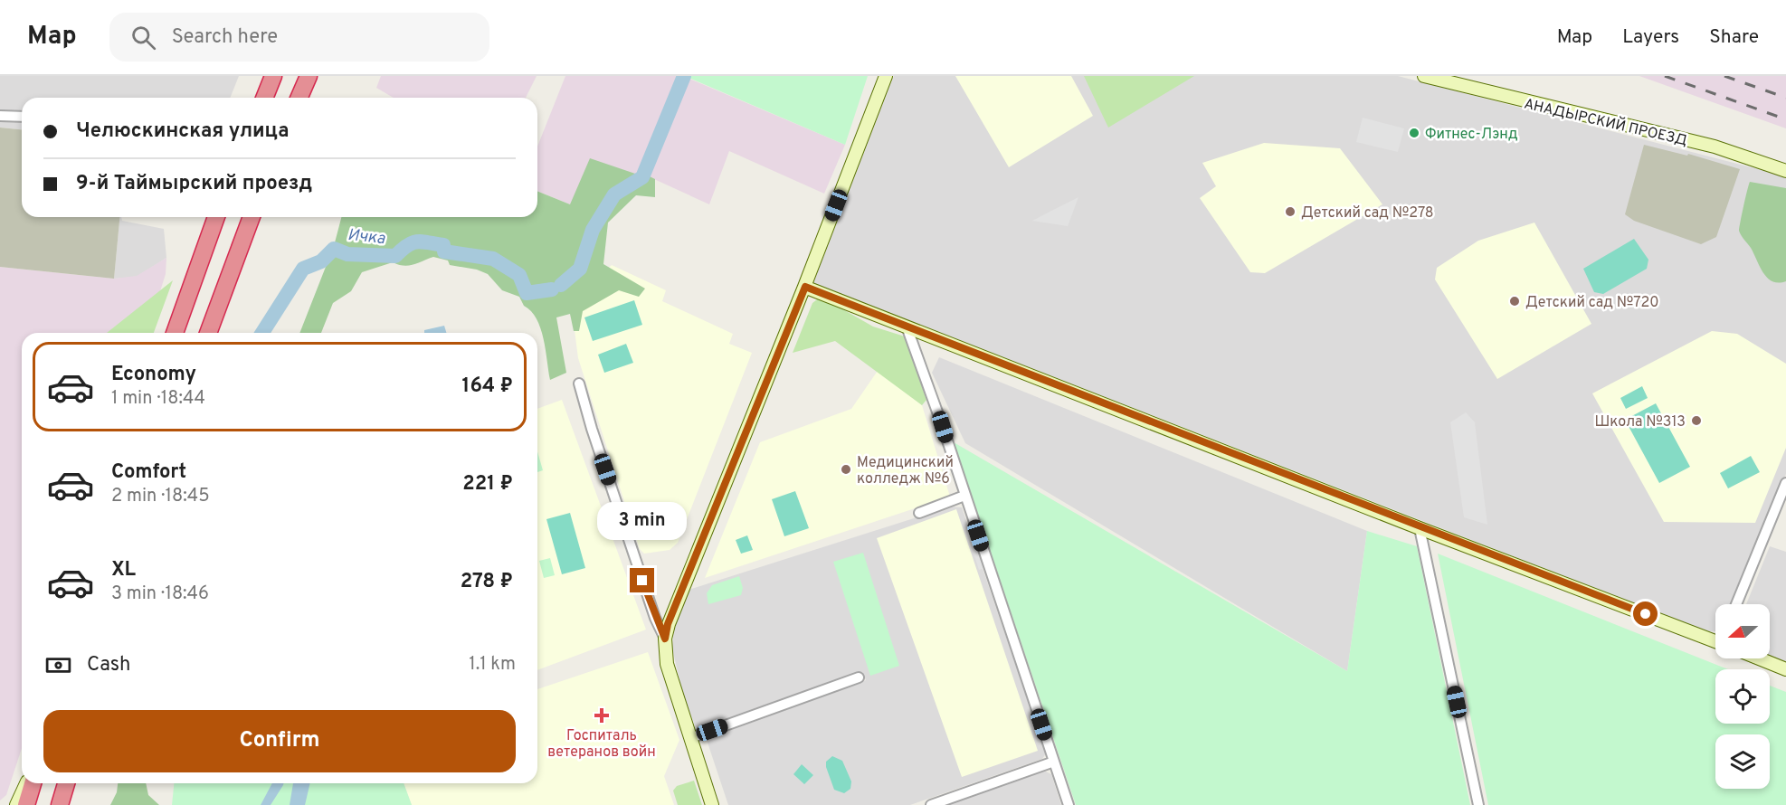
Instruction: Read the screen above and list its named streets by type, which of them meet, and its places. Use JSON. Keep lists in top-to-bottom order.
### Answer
{
  "streets": {
    "street": ["АНАДЫРСКИЙ ПРОЕЗД"]
  },
  "water": ["Ичка"],
  "places": {
    "other": [
      "Фитнес-Лэнд",
      "Детский сад №278",
      "Детский сад №720",
      "Школа №313",
      "Медицинский колледж №6"
    ],
    "health": ["Госпиталь ветеранов войн"]
  },
  "north": "left",
  "page": {
    "header": "Map",
    "search": "Search here",
    "nav": ["Map", "Layers", "Share"],
    "banner": ["Челюскинская улица", "9-й Таймырский проезд"],
    "list": [
      {
        "name": "Economy",
        "note": "1 min · 18:44",
        "value": "164 ₽"
      },
      {
        "name": "Comfort",
        "note": "2 min · 18:45",
        "value": "221 ₽"
      },
      {
        "name": "XL",
        "note": "3 min · 18:46",
        "value": "278 ₽"
      }
    ],
    "bubble": "3 min",
    "pay": ["Cash", "1.1 km"],
    "buttons": "Confirm"
  }
}
